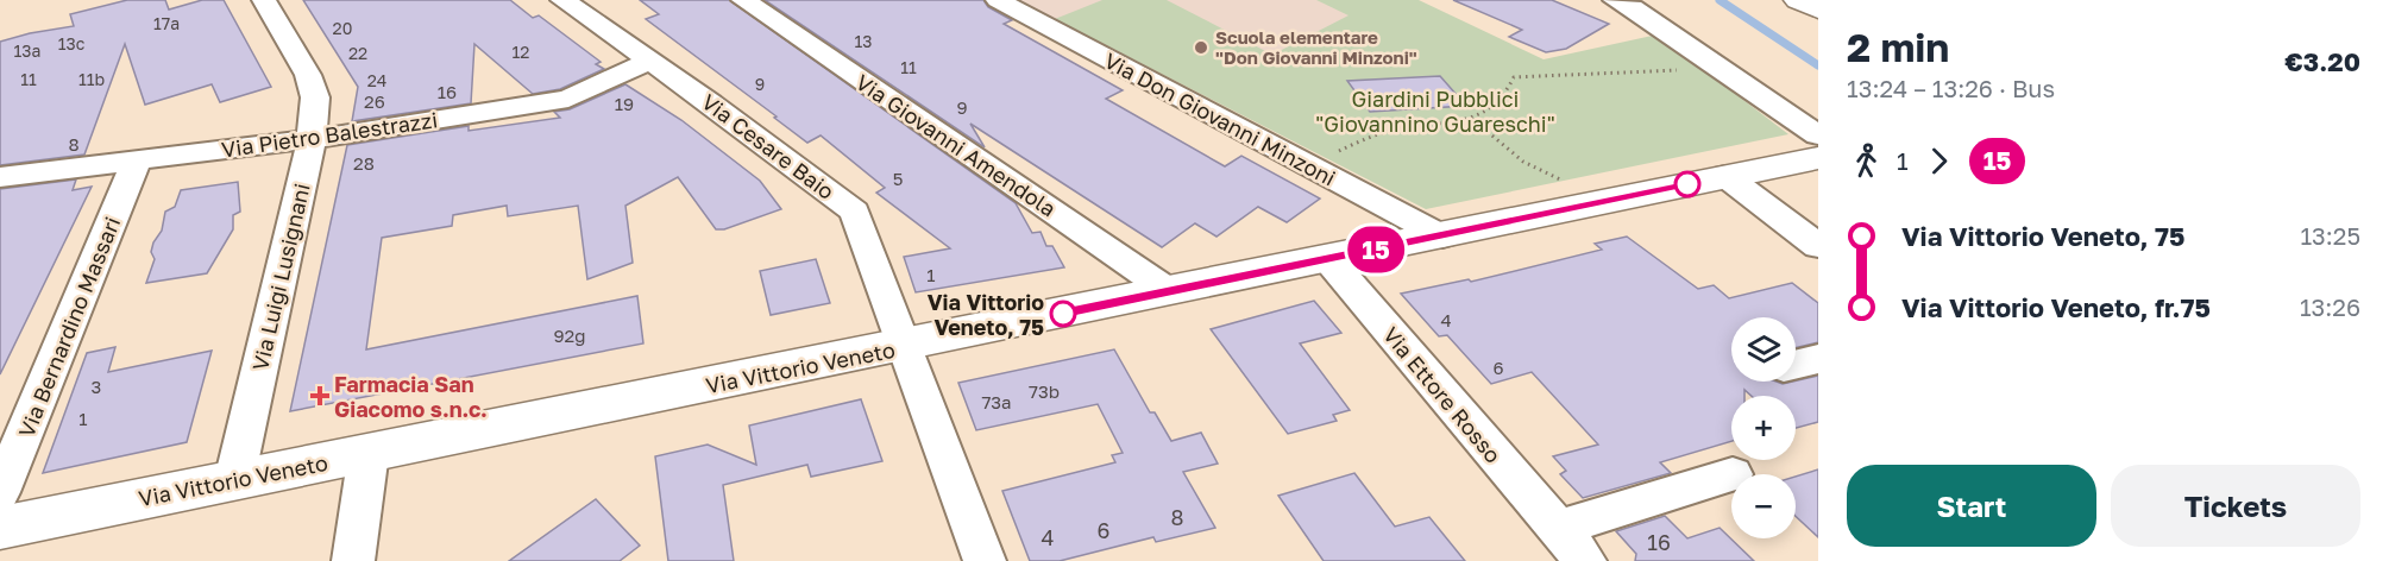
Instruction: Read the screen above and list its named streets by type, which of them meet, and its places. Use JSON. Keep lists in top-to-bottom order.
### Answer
{
  "streets": {
    "main road": ["Via Vittorio Veneto"],
    "street": [
      "Via Don Giovanni Minzoni",
      "Via Pietro Balestrazzi",
      "Via Giovanni Amendola",
      "Via Cesare Baio",
      "Via Luigi Lusignani",
      "Via Bernardino Massari",
      "Via Ettore Rosso"
    ]
  },
  "crossings": [
    ["Via Don Giovanni Minzoni", "Via Vittorio Veneto"],
    ["Via Pietro Balestrazzi", "Via Cesare Baio"],
    ["Via Pietro Balestrazzi", "Via Luigi Lusignani"],
    ["Via Pietro Balestrazzi", "Via Bernardino Massari"],
    ["Via Giovanni Amendola", "Via Vittorio Veneto"],
    ["Via Cesare Baio", "Via Vittorio Veneto"],
    ["Via Luigi Lusignani", "Via Vittorio Veneto"],
    ["Via Vittorio Veneto", "Via Ettore Rosso"]
  ],
  "parks": ["Giardini Pubblici \"Giovannino Guareschi\""],
  "places": {
    "other": ["Scuola elementare \"Don Giovanni Minzoni\"", "Via Vittorio Veneto, 75"],
    "health": ["Farmacia San Giacomo s.n.c."]
  },
  "lines": ["bus line 15"],
  "house_numbers": [
    "17a",
    "20",
    "13",
    "13c",
    "13a",
    "12",
    "22",
    "11",
    "11",
    "11b",
    "24",
    "9",
    "16",
    "26",
    "19",
    "9",
    "8",
    "28",
    "5",
    "1",
    "4",
    "92g",
    "6",
    "3",
    "73b",
    "73a",
    "1",
    "8",
    "6",
    "4",
    "16"
  ],
  "page": {
    "on_map": "15",
    "heading": ["2 min", "13:24 – 13:26 · Bus", "€3.20"],
    "legs": ["1", "15"],
    "list": [
      {
        "name": "Via Vittorio Veneto, 75",
        "value": "13:25"
      },
      {
        "name": "Via Vittorio Veneto, fr.75",
        "value": "13:26"
      }
    ],
    "map_buttons": ["+", "−"],
    "buttons": ["Start", "Tickets"]
  }
}
